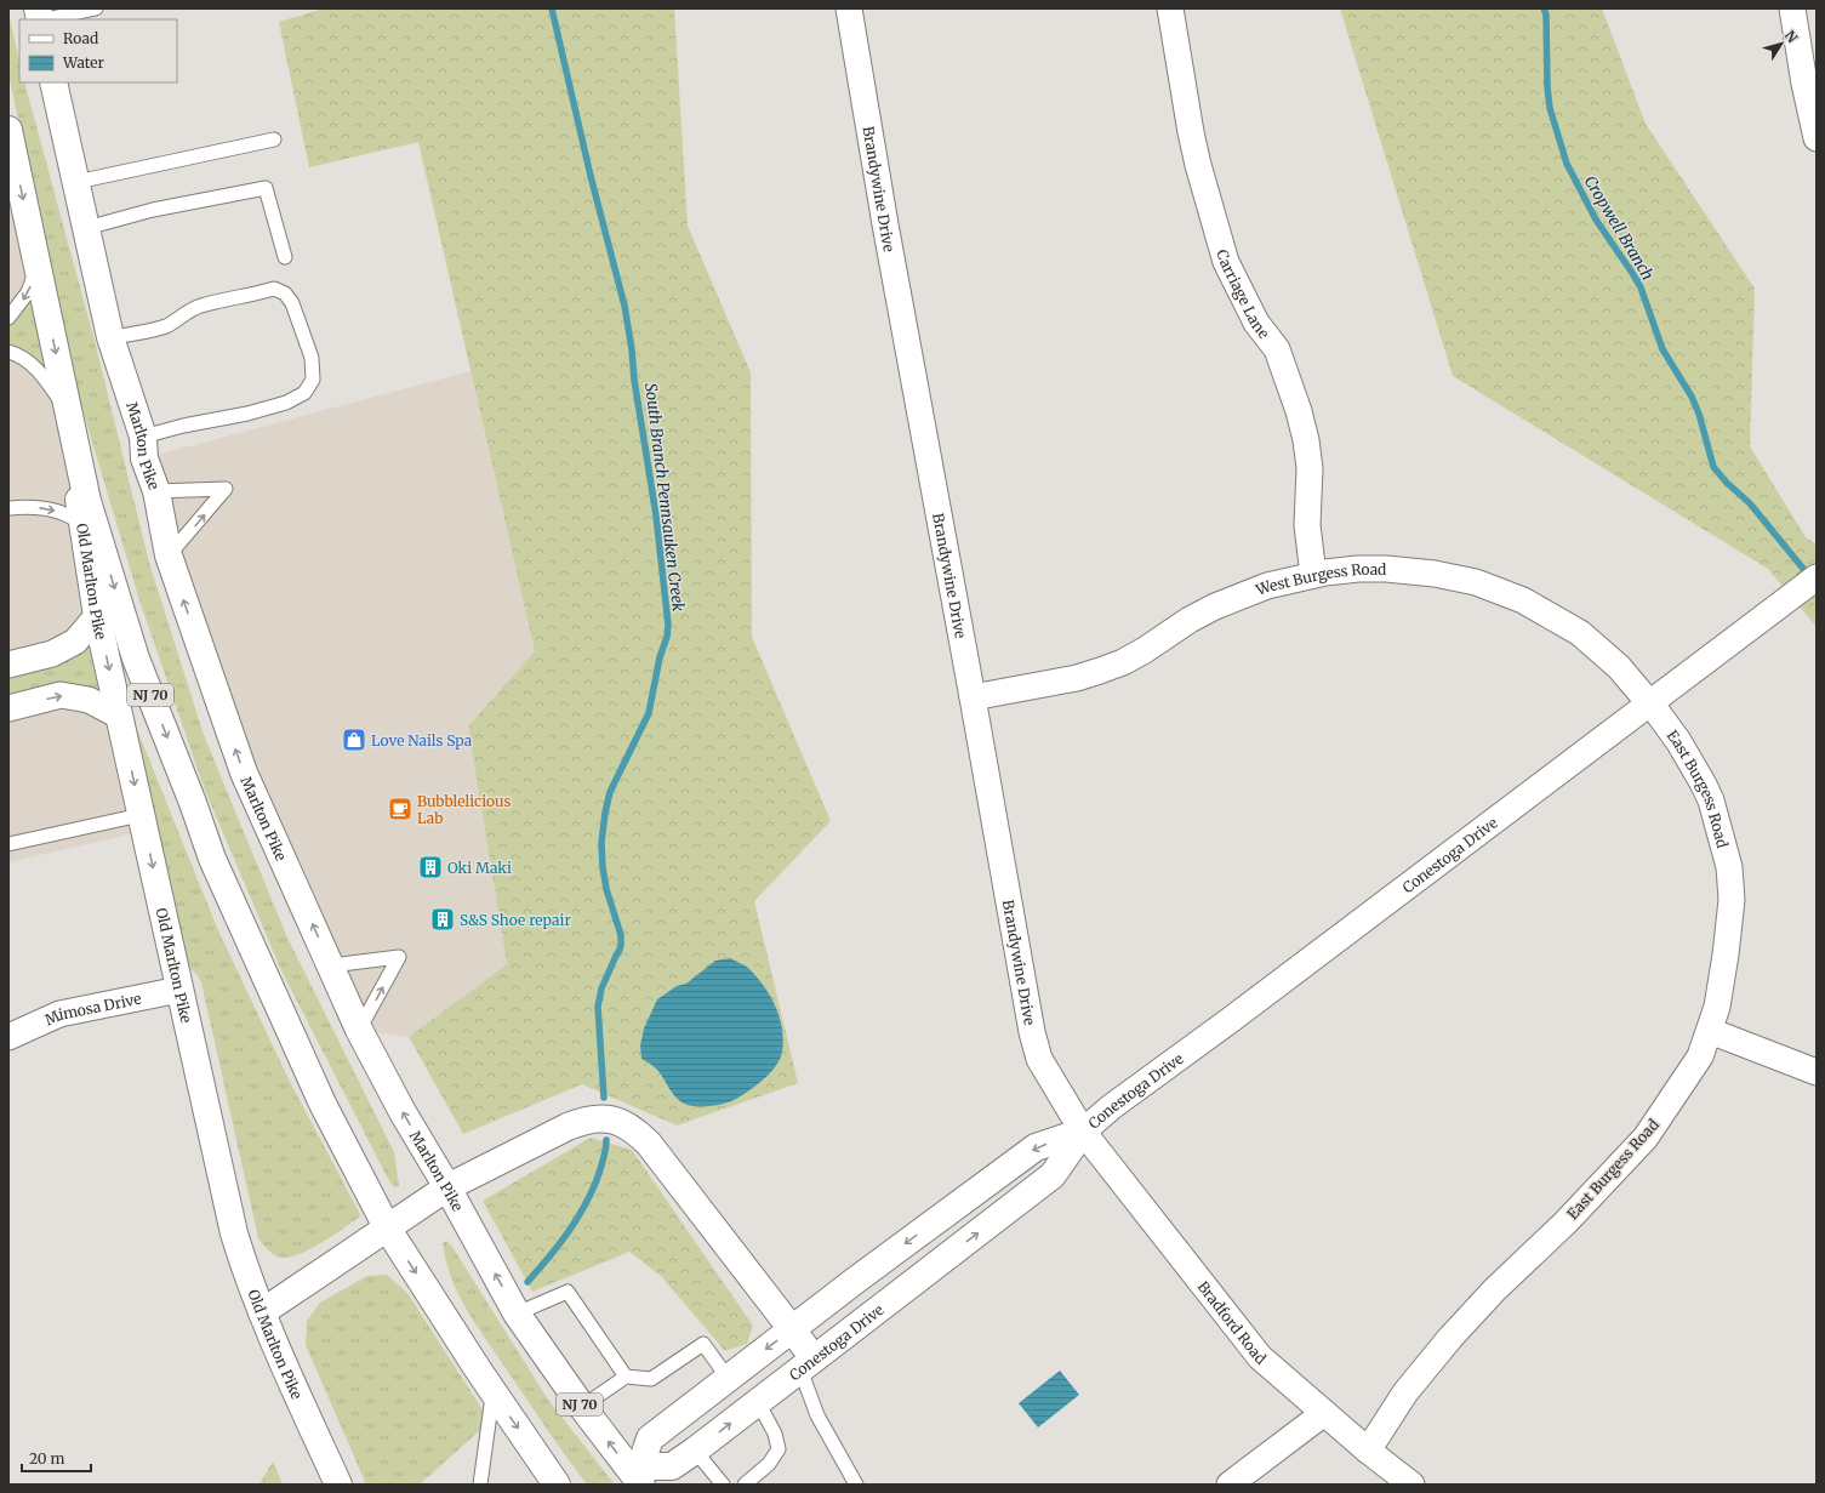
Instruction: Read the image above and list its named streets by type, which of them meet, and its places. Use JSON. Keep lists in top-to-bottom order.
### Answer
{
  "streets": {
    "main road": [
      "Marlton Pike",
      "Old Marlton Pike",
      "NJ 70",
      "Conestoga Drive"
    ],
    "street": [
      "Brandywine Drive",
      "Carriage Lane",
      "West Burgess Road",
      "East Burgess Road",
      "Mimosa Drive",
      "Bradford Road"
    ]
  },
  "crossings": [
    ["Brandywine Drive", "West Burgess Road"],
    ["Brandywine Drive", "Conestoga Drive"],
    ["Brandywine Drive", "Bradford Road"],
    ["Carriage Lane", "West Burgess Road"],
    ["Marlton Pike", "Conestoga Drive"],
    ["Old Marlton Pike", "NJ 70"],
    ["Old Marlton Pike", "Mimosa Drive"],
    ["West Burgess Road", "East Burgess Road"],
    ["West Burgess Road", "Conestoga Drive"],
    ["East Burgess Road", "Conestoga Drive"],
    ["East Burgess Road", "Bradford Road"],
    ["Conestoga Drive", "Bradford Road"]
  ],
  "water": ["Cropwell Branch", "South Branch Pennsauken Creek"],
  "places": {
    "shop": ["Love Nails Spa"],
    "cafe": ["Bubblelicious Lab"],
    "building": ["Oki Maki", "S&S Shoe repair"]
  },
  "legend": ["Road", "Water"],
  "scale_bar": "20 m",
  "north": "top right"
}
